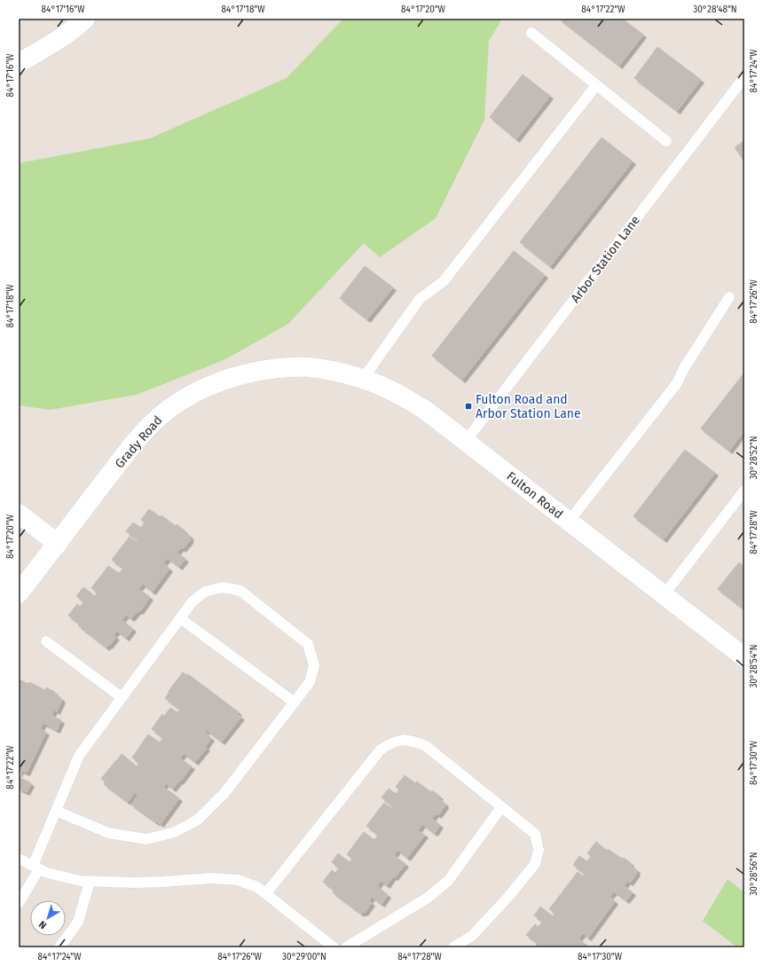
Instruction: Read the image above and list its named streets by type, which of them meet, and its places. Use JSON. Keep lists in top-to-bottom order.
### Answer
{
  "streets": {
    "street": ["Grady Road", "Fulton Road"],
    "lane": ["Arbor Station Lane"]
  },
  "crossings": [
    ["Arbor Station Lane", "Fulton Road"],
    ["Grady Road", "Fulton Road"]
  ],
  "places": {
    "transit": ["Fulton Road and Arbor Station Lane"]
  },
  "north": "bottom left",
  "coordinates": [
    "84°17'16\"W",
    "84°17'18\"W",
    "84°17'20\"W",
    "84°17'22\"W",
    "30°28'48\"N",
    "84°17'24\"W",
    "84°17'26\"W",
    "30°28'52\"N",
    "84°17'28\"W",
    "30°28'54\"N",
    "84°17'30\"W",
    "30°28'56\"N",
    "30°29'00\"N"
  ]
}
